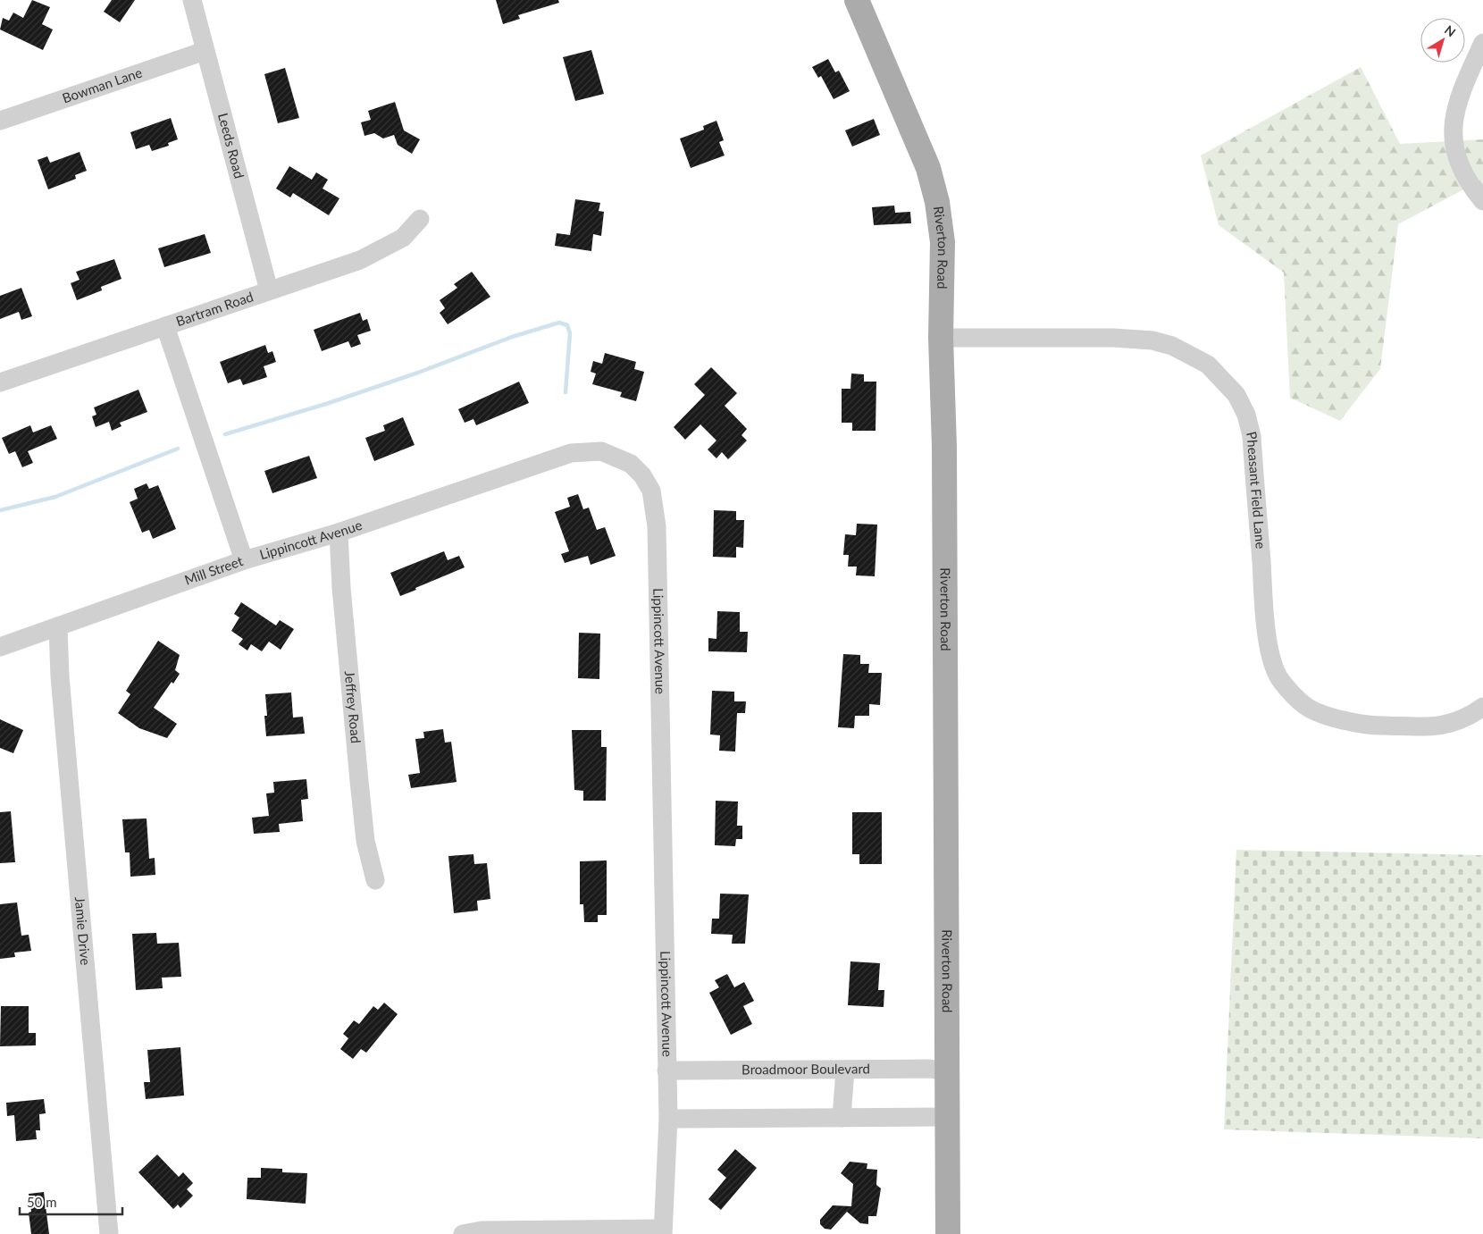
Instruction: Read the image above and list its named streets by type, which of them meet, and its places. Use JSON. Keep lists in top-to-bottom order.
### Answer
{
  "streets": {
    "main road": ["Riverton Road"],
    "street": [
      "Bowman Lane",
      "Leeds Road",
      "Bartram Road",
      "Pheasant Field Lane",
      "Lippincott Avenue",
      "Mill Street",
      "Jeffrey Road",
      "Jamie Drive",
      "Broadmoor Boulevard"
    ]
  },
  "crossings": [
    ["Bowman Lane", "Leeds Road"],
    ["Leeds Road", "Bartram Road"],
    ["Riverton Road", "Pheasant Field Lane"],
    ["Riverton Road", "Broadmoor Boulevard"],
    ["Bartram Road", "Mill Street"],
    ["Lippincott Avenue", "Mill Street"],
    ["Lippincott Avenue", "Jeffrey Road"],
    ["Lippincott Avenue", "Broadmoor Boulevard"],
    ["Mill Street", "Jamie Drive"]
  ],
  "scale_bar": "50 m",
  "north": "top right"
}
